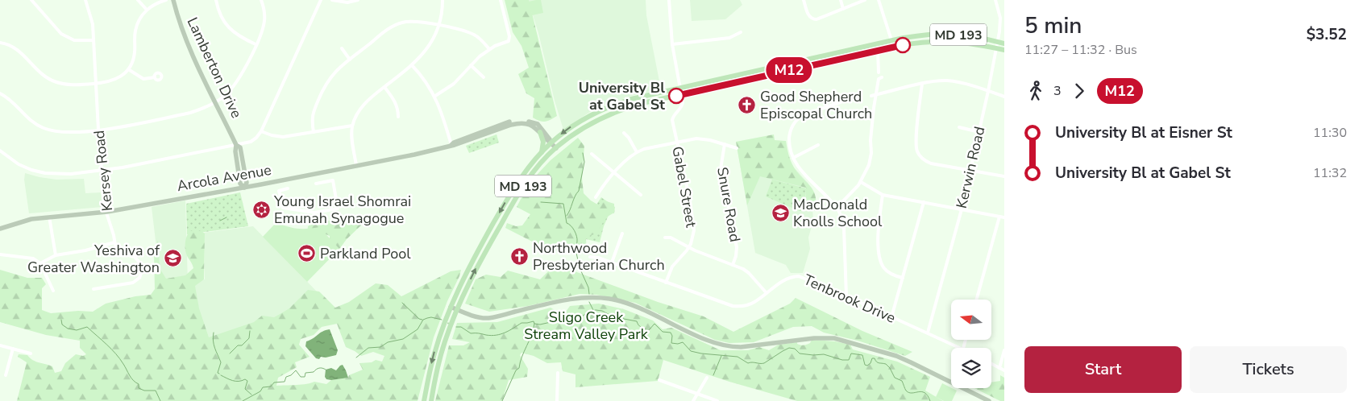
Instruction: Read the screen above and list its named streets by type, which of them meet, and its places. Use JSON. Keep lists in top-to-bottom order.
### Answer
{
  "streets": {
    "main road": ["MD 193"],
    "street": [
      "Lamberton Drive",
      "Kerwin Road",
      "Kersey Road",
      "Arcola Avenue",
      "Gabel Street",
      "Snure Road",
      "Tenbrook Drive"
    ]
  },
  "crossings": [
    ["MD 193", "Kerwin Road"],
    ["MD 193", "Arcola Avenue"],
    ["MD 193", "Gabel Street"],
    ["Lamberton Drive", "Arcola Avenue"],
    ["Kerwin Road", "Tenbrook Drive"],
    ["Kersey Road", "Arcola Avenue"],
    ["Gabel Street", "Tenbrook Drive"]
  ],
  "parks": ["Sligo Creek Stream Valley Park"],
  "places": {
    "other": ["University Bl at Gabel St"],
    "church": ["Good Shepherd Episcopal Church", "Northwood Presbyterian Church"],
    "synagogue": ["Young Israel Shomrai Emunah Synagogue"],
    "school or university": ["MacDonald Knolls School", "Yeshiva of Greater Washington"],
    "sports": ["Parkland Pool"]
  },
  "lines": ["bus line M12"],
  "north": "left",
  "page": {
    "on_map": "M12",
    "heading": ["5 min", "11:27 – 11:32 · Bus", "$3.52"],
    "legs": ["3", "M12"],
    "list": [
      {
        "name": "University Bl at Eisner St",
        "value": "11:30"
      },
      {
        "name": "University Bl at Gabel St",
        "value": "11:32"
      }
    ],
    "buttons": ["Start", "Tickets"]
  }
}
